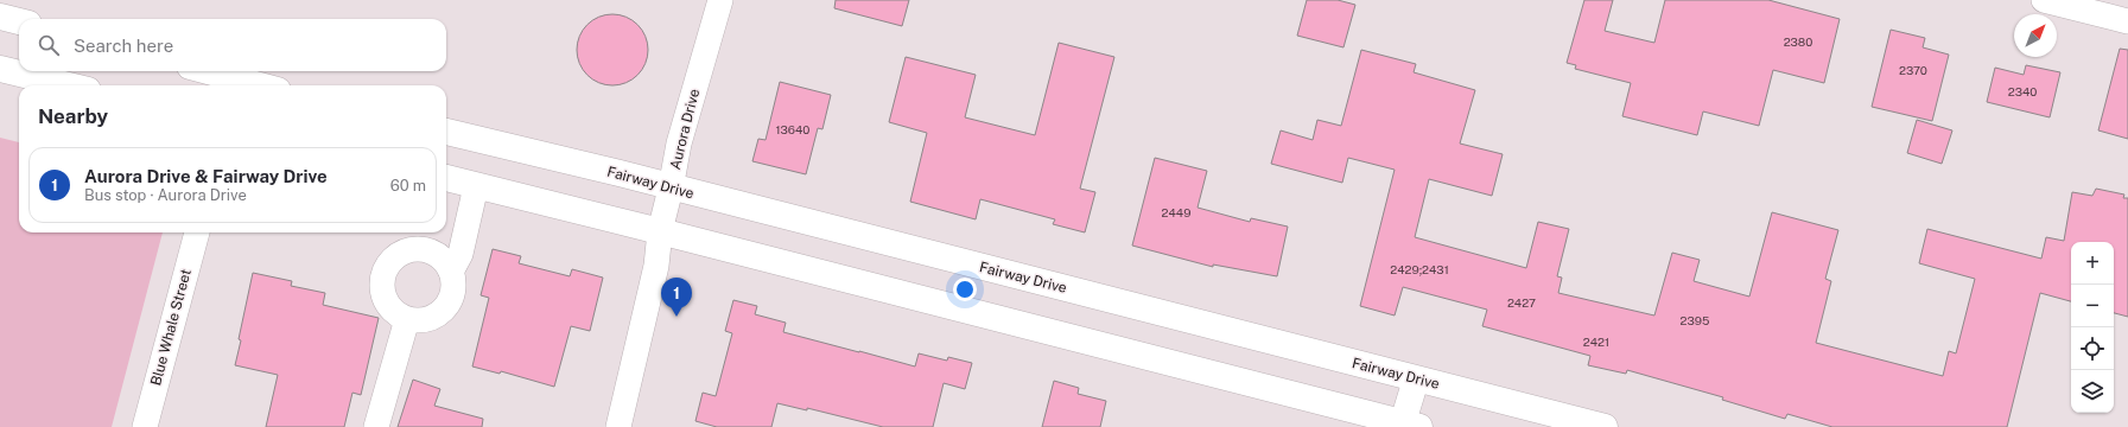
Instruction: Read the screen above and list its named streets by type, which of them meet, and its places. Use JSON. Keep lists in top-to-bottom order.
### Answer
{
  "streets": {
    "street": ["Aurora Drive", "Fairway Drive", "Blue Whale Street"]
  },
  "crossings": [
    ["Aurora Drive", "Fairway Drive"]
  ],
  "house_numbers": [
    "2380",
    "2370",
    "2340",
    "13640",
    "2449",
    "2429;2431",
    "2427",
    "2395",
    "2421"
  ],
  "north": "top right",
  "page": {
    "search": "Search here",
    "heading": "Nearby",
    "list": [
      {
        "mark": "1",
        "name": "Aurora Drive & Fairway Drive",
        "note": "Bus stop · Aurora Drive",
        "value": "60 m"
      }
    ],
    "map_buttons": ["+", "−"],
    "pins": "1"
  }
}
